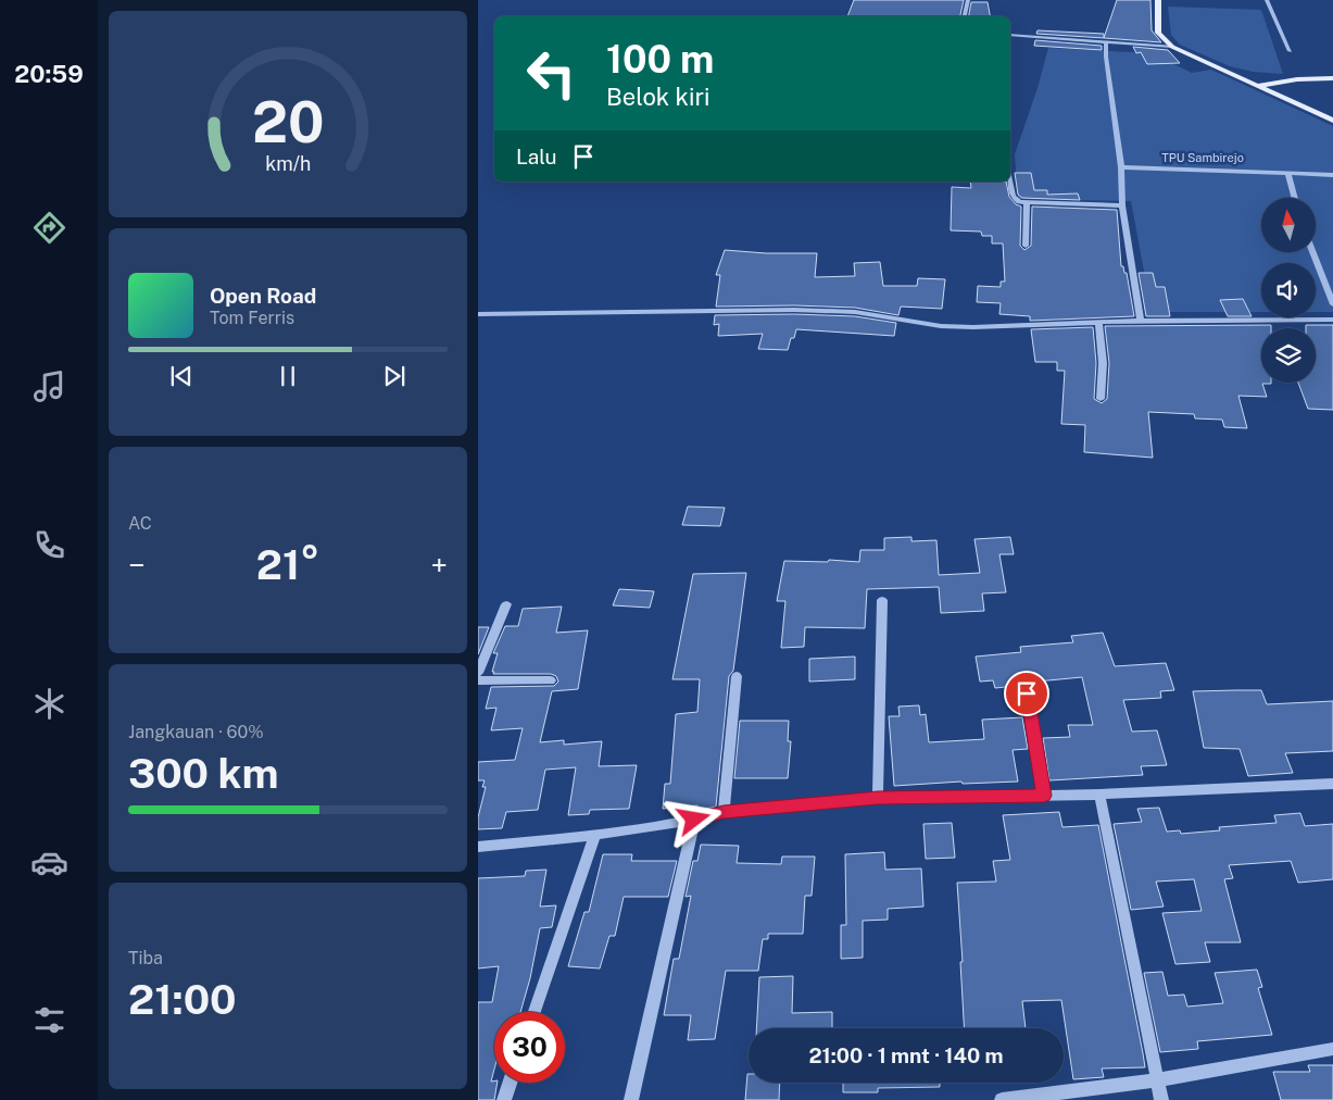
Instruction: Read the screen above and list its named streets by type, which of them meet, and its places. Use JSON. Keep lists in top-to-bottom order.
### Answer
{
  "parks": ["TPU Sambirejo"],
  "north": "top",
  "page": {
    "tabs": "20:59",
    "turn": ["100 m", "Belok kiri"],
    "then": "Lalu",
    "song": ["Open Road", "Tom Ferris"],
    "tile": [
      "AC",
      ["Jangkauan · 60%", "300 km"],
      ["Tiba", "21:00"]
    ],
    "heat": ["−", "21°", "+"],
    "limit": "30",
    "trip": "21:00 · 1 mnt · 140 m",
    "gauge": ["20", "km/h"]
  }
}
